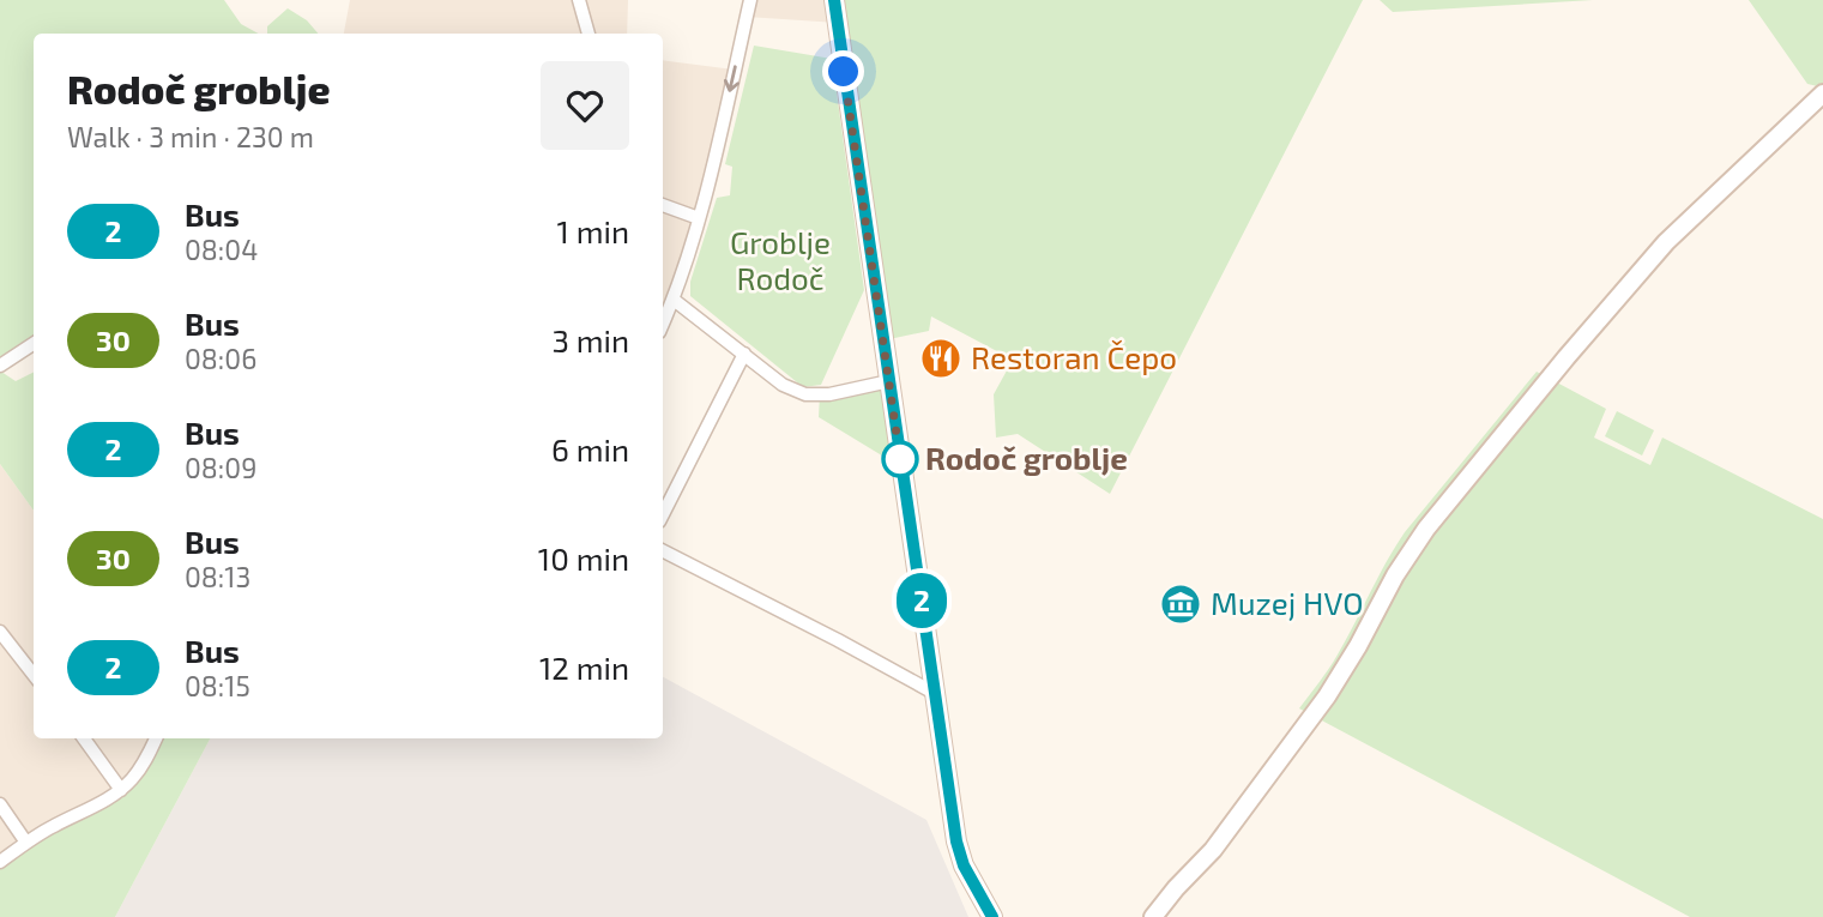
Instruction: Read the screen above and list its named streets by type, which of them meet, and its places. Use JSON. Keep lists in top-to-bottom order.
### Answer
{
  "parks": ["Groblje Rodoč"],
  "places": {
    "restaurant": ["Restoran Čepo"],
    "other": ["Rodoč groblje"],
    "museum": ["Muzej HVO"]
  },
  "lines": ["bus line 2"],
  "page": {
    "on_map": "2",
    "heading": ["Rodoč groblje", "Walk · 3 min · 230 m"],
    "list": [
      {
        "mark": "2",
        "name": "Bus",
        "note": "08:04",
        "value": "1 min"
      },
      {
        "mark": "30",
        "name": "Bus",
        "note": "08:06",
        "value": "3 min"
      },
      {
        "mark": "2",
        "name": "Bus",
        "note": "08:09",
        "value": "6 min"
      },
      {
        "mark": "30",
        "name": "Bus",
        "note": "08:13",
        "value": "10 min"
      },
      {
        "mark": "2",
        "name": "Bus",
        "note": "08:15",
        "value": "12 min"
      }
    ]
  }
}
